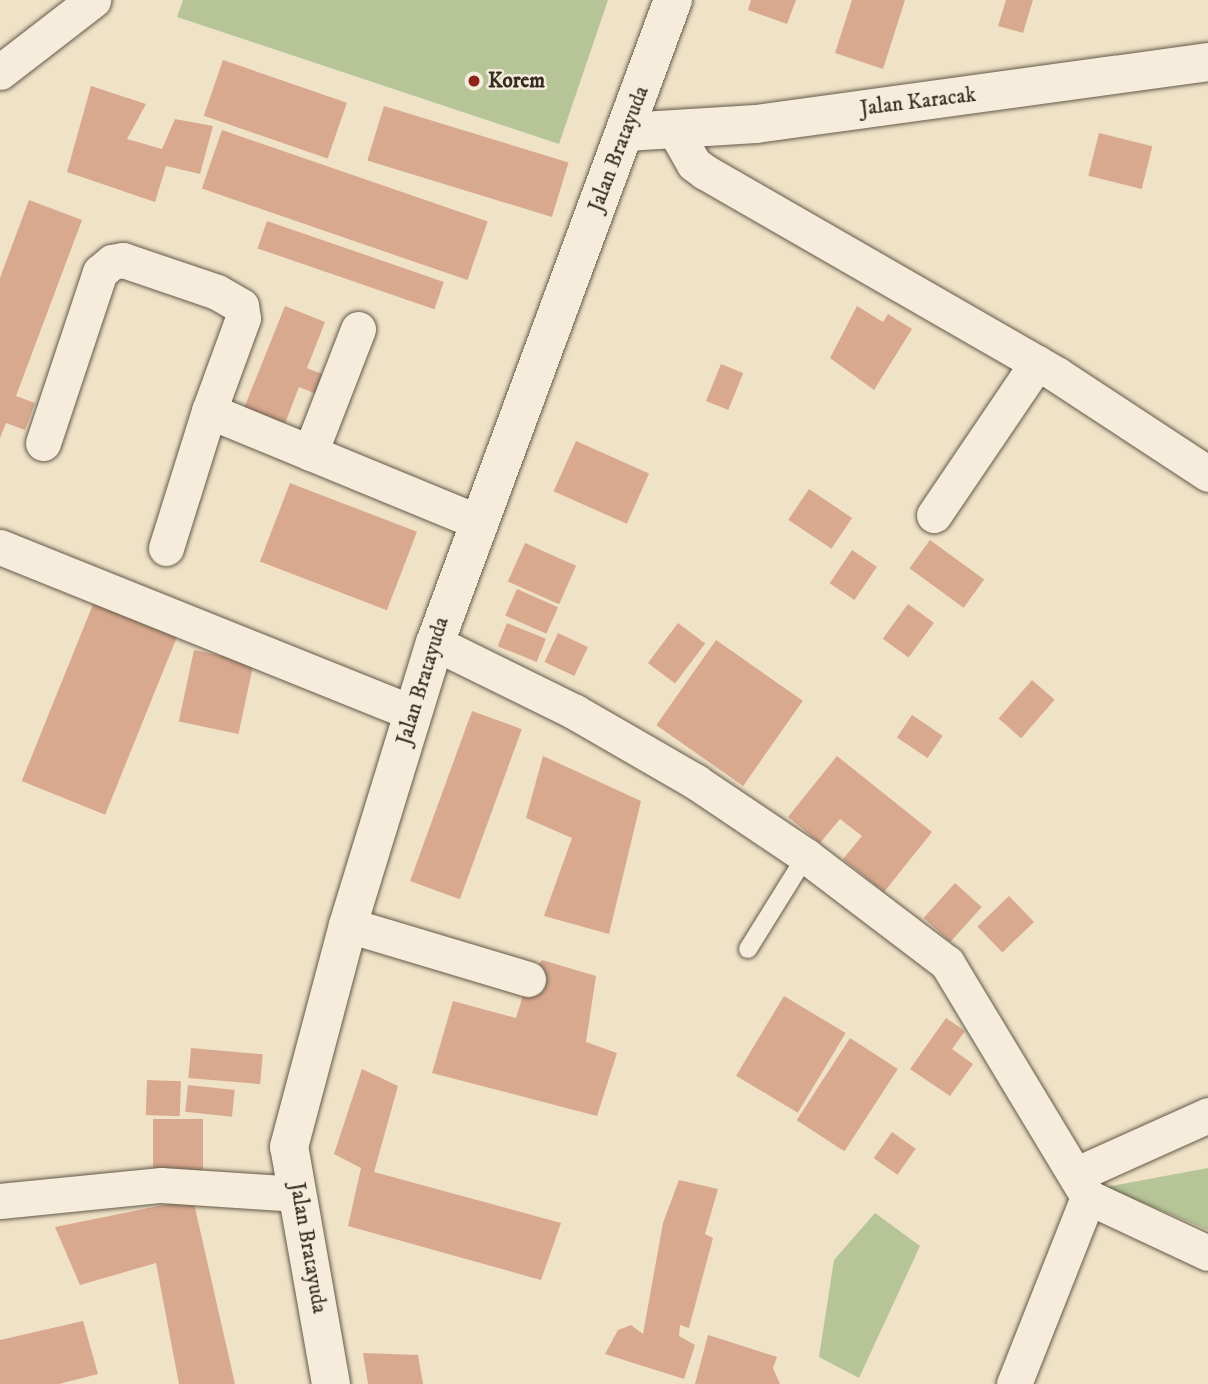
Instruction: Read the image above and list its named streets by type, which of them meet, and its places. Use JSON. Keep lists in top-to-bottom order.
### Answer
{
  "streets": {
    "street": ["Jalan Karacak", "Jalan Bratayuda"]
  },
  "crossings": [
    ["Jalan Karacak", "Jalan Bratayuda"]
  ],
  "places": ["Korem"]
}
